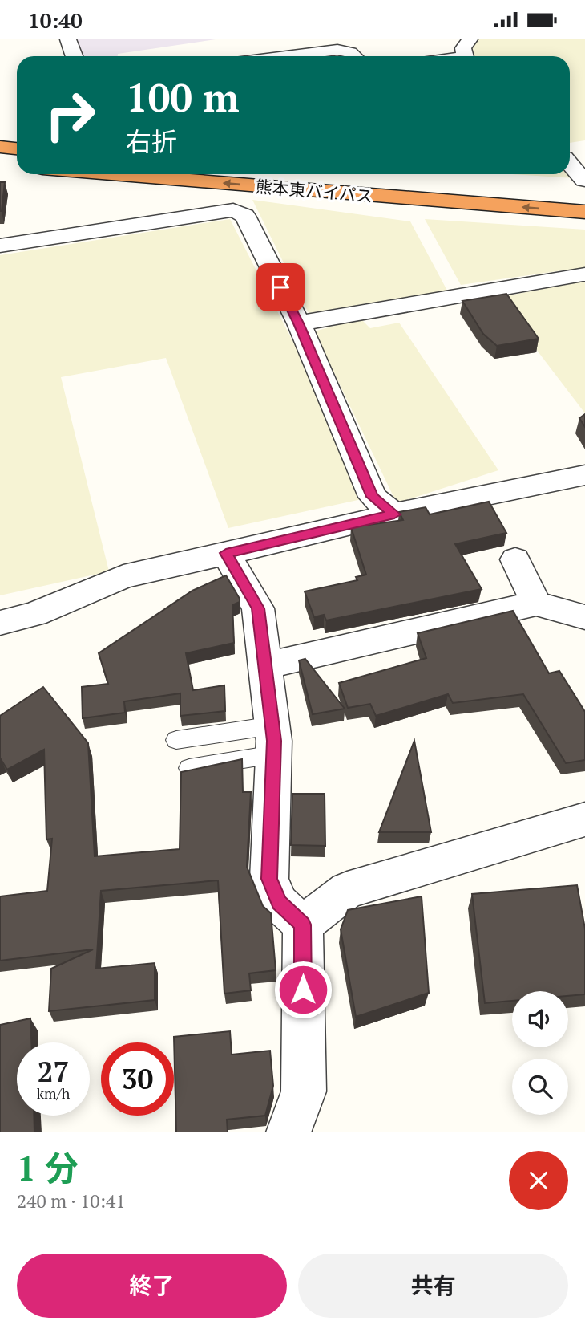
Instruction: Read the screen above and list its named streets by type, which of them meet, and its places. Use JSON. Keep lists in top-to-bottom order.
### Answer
{
  "streets": {
    "highway": ["熊本東バイパス"]
  },
  "page": {
    "status": "10:40",
    "turn": ["100 m", "右折"],
    "speed": "27 km/h",
    "limit": "30",
    "heading": ["1 分", "240 m · 10:41"],
    "buttons": ["終了", "共有"]
  }
}
